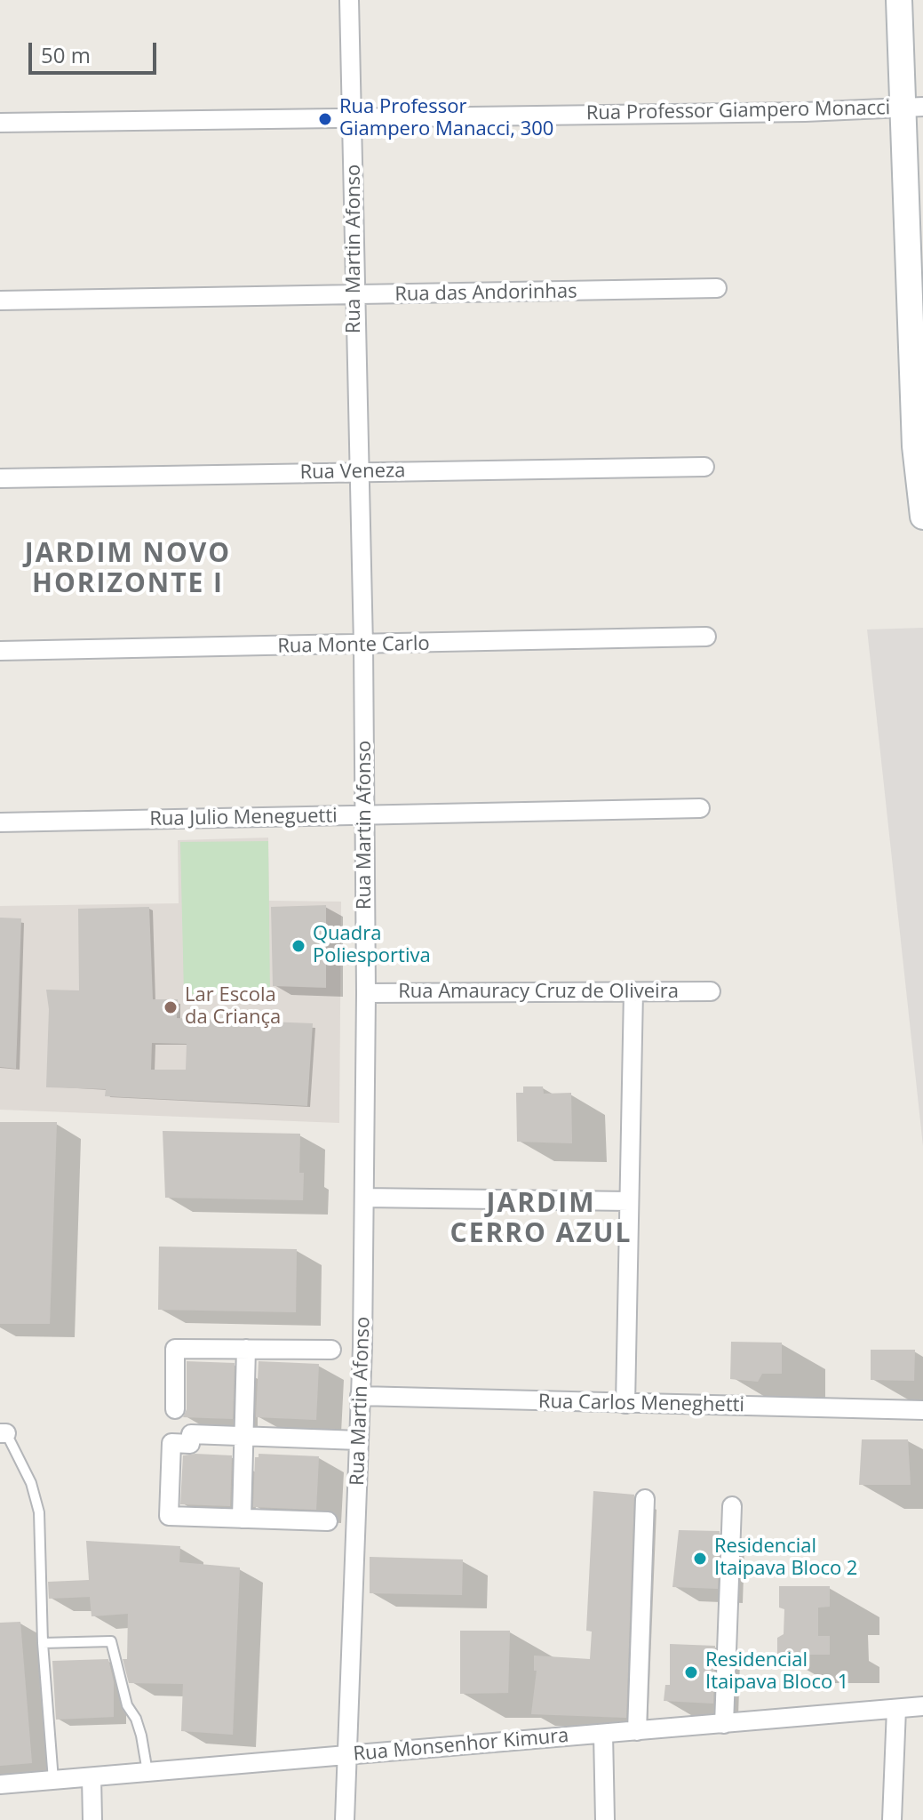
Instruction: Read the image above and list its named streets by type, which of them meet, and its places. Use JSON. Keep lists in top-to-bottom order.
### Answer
{
  "streets": {
    "street": [
      "Rua Professor Giampero Monacci",
      "Rua Martin Afonso",
      "Rua das Andorinhas",
      "Rua Veneza",
      "Rua Monte Carlo",
      "Rua Julio Meneguetti",
      "Rua Amauracy Cruz de Oliveira",
      "Rua Carlos Meneghetti",
      "Rua Monsenhor Kimura"
    ]
  },
  "crossings": [
    ["Rua Professor Giampero Monacci", "Rua Martin Afonso"],
    ["Rua Martin Afonso", "Rua das Andorinhas"],
    ["Rua Martin Afonso", "Rua Veneza"],
    ["Rua Martin Afonso", "Rua Monte Carlo"],
    ["Rua Martin Afonso", "Rua Julio Meneguetti"],
    ["Rua Martin Afonso", "Rua Amauracy Cruz de Oliveira"],
    ["Rua Martin Afonso", "Rua Carlos Meneghetti"],
    ["Rua Martin Afonso", "Rua Monsenhor Kimura"]
  ],
  "districts": ["JARDIM NOVO HORIZONTE I", "JARDIM CERRO AZUL"],
  "places": [
    "Rua Professor Giampero Manacci, 300",
    "Quadra Poliesportiva",
    "Lar Escola da Criança",
    "Residencial Itaipava Bloco 2",
    "Residencial Itaipava Bloco 1"
  ],
  "scale_bar": "50 m"
}
